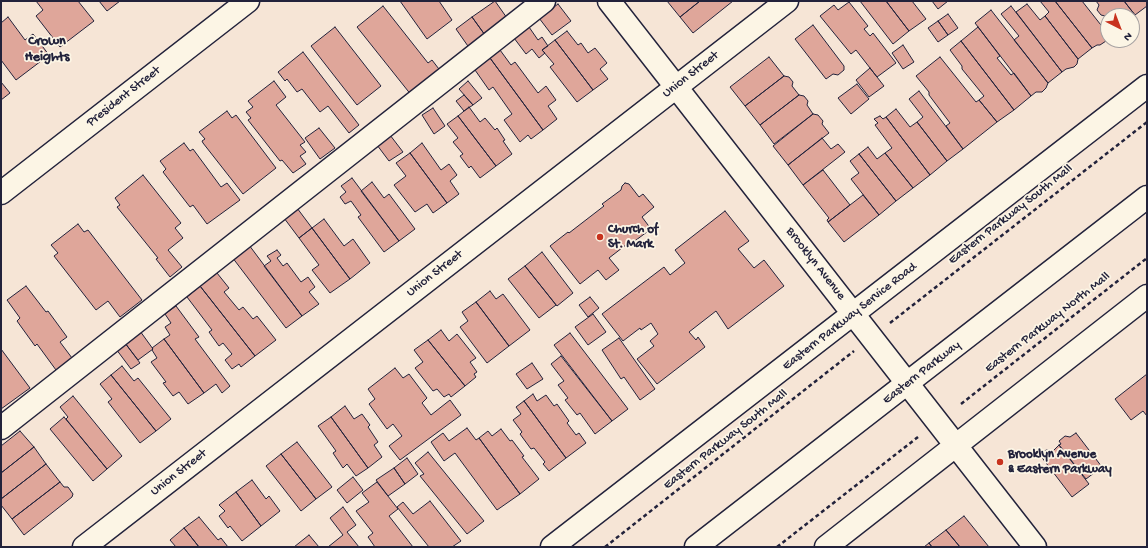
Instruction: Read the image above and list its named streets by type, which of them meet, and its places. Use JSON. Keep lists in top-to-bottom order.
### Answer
{
  "streets": {
    "street": [
      "Union Street",
      "President Street",
      "Brooklyn Avenue",
      "Eastern Parkway Service Road",
      "Eastern Parkway"
    ],
    "path": ["Eastern Parkway South Mall", "Eastern Parkway North Mall"]
  },
  "crossings": [
    ["Union Street", "Brooklyn Avenue"],
    ["Brooklyn Avenue", "Eastern Parkway Service Road"],
    ["Brooklyn Avenue", "Eastern Parkway"]
  ],
  "districts": ["Crown Heights"],
  "places": ["Church of St. Mark", "Brooklyn Avenue & Eastern Parkway"],
  "north": "bottom right"
}
